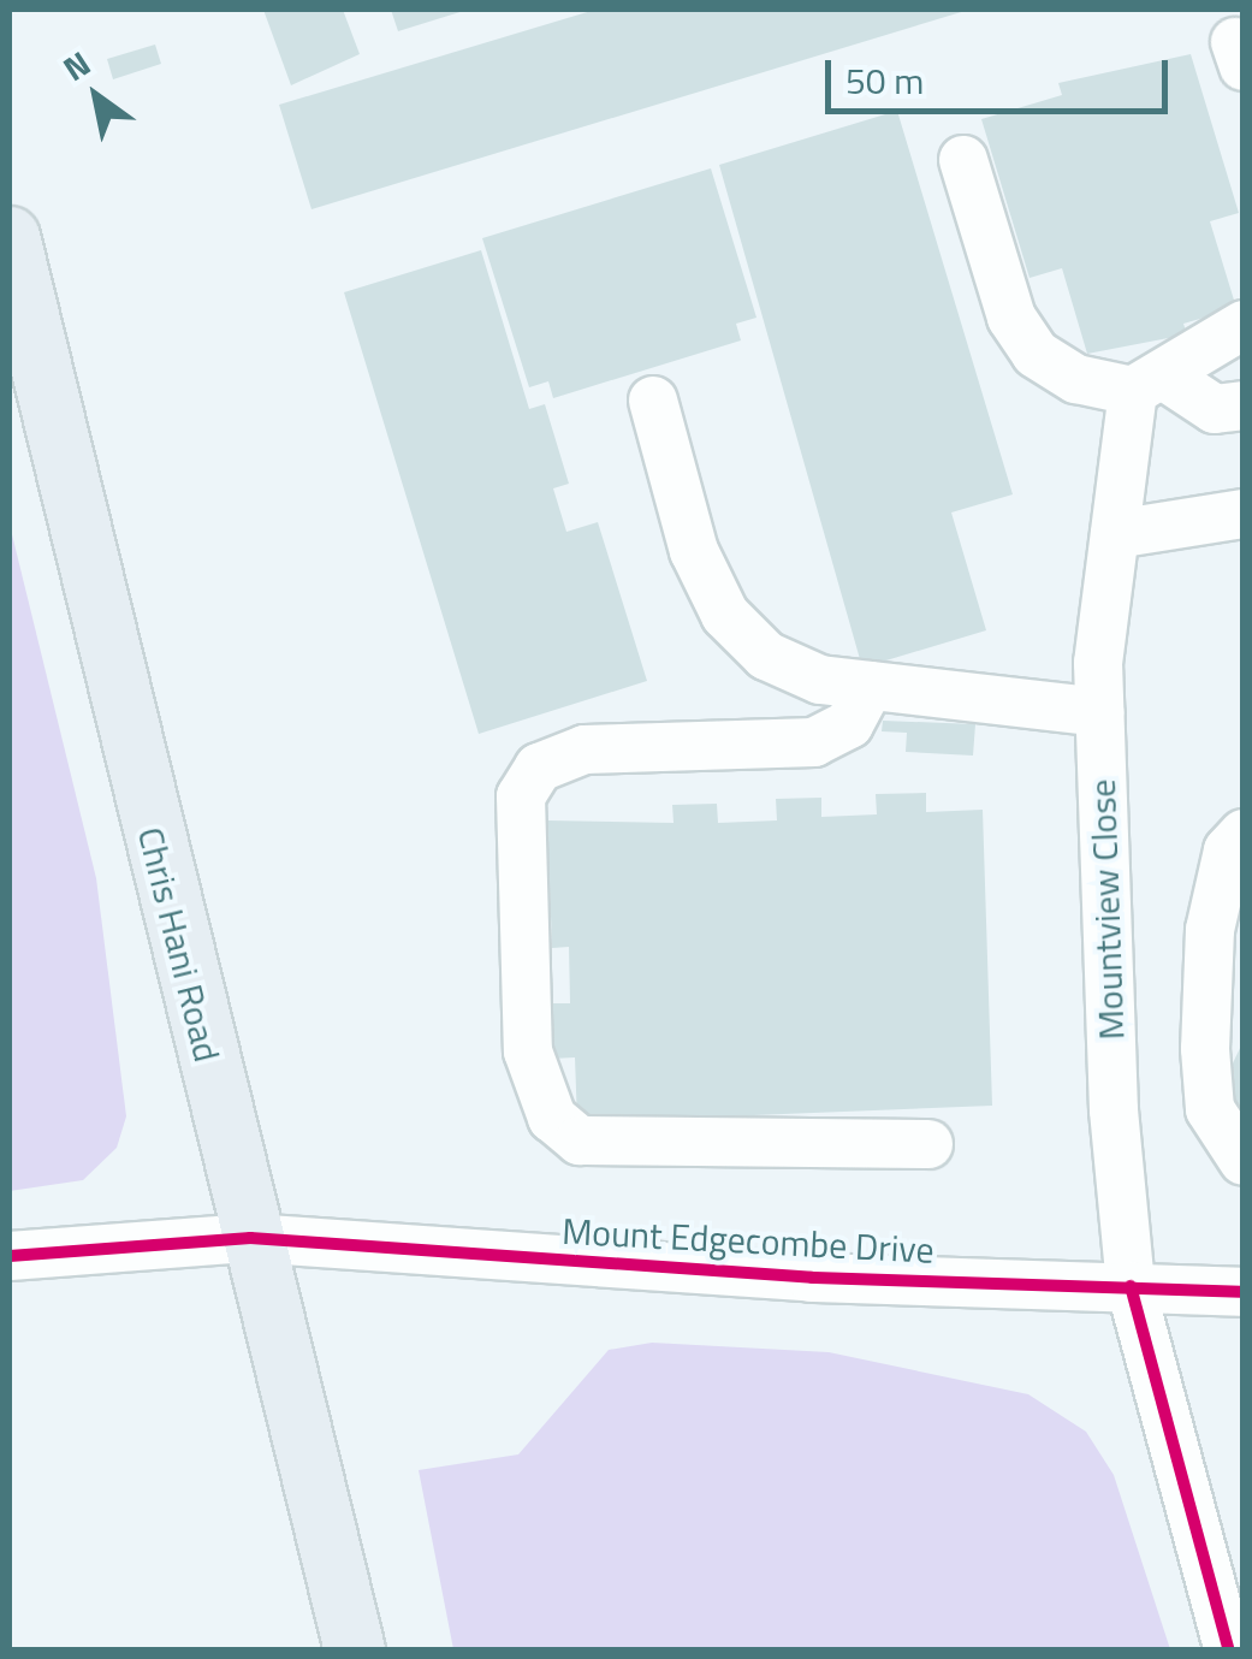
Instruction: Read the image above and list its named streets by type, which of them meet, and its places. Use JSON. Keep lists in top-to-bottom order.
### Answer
{
  "streets": {
    "main road": ["Chris Hani Road"],
    "street": ["Mountview Close", "Mount Edgecombe Drive"]
  },
  "crossings": [
    ["Mountview Close", "Mount Edgecombe Drive"],
    ["Chris Hani Road", "Mount Edgecombe Drive"]
  ],
  "scale_bar": "50 m",
  "north": "top left"
}
